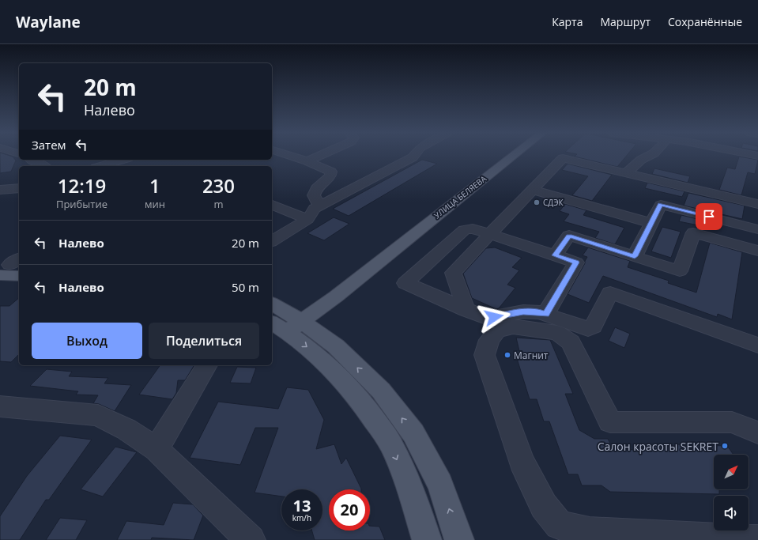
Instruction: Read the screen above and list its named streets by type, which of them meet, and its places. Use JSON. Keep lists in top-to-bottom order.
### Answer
{
  "streets": {
    "main road": ["УЛИЦА БЕЛЯЕВА"]
  },
  "places": ["СДЭК", "Магнит", "Салон красоты SEKRET"],
  "north": "top right",
  "page": {
    "header": "Waylane",
    "nav": ["Карта", "Маршрут", "Сохранённые"],
    "turn": ["20 m", "Налево"],
    "then": "Затем",
    "eta": [
      "12:19",
      "Прибытие",
      "1",
      "мин",
      "230",
      "m"
    ],
    "list": [
      {
        "name": "Налево",
        "value": "20 m"
      },
      {
        "name": "Налево",
        "value": "50 m"
      }
    ],
    "buttons": ["Выход", "Поделиться"],
    "speed": "13 km/h",
    "limit": "20"
  }
}
